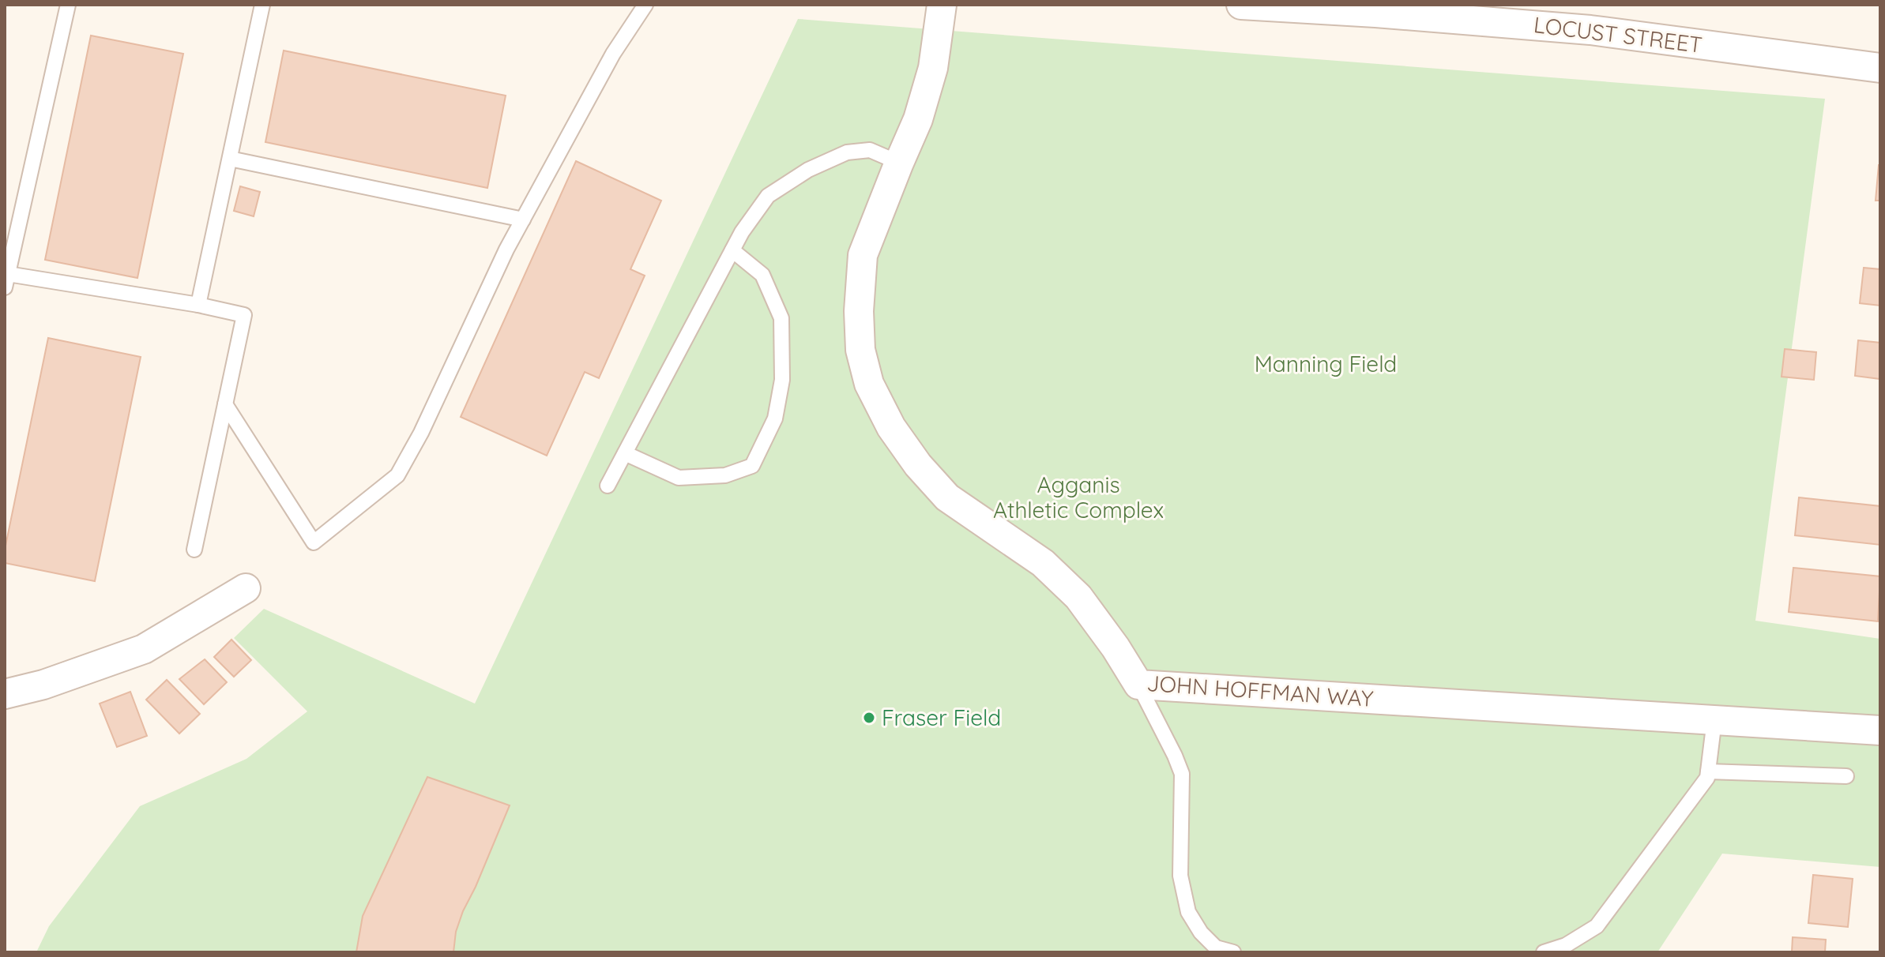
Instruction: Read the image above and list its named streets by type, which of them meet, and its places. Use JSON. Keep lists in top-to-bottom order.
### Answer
{
  "streets": {
    "street": ["LOCUST STREET", "JOHN HOFFMAN WAY"]
  },
  "parks": ["Manning Field", "Agganis Athletic Complex"],
  "places": ["Fraser Field"]
}
